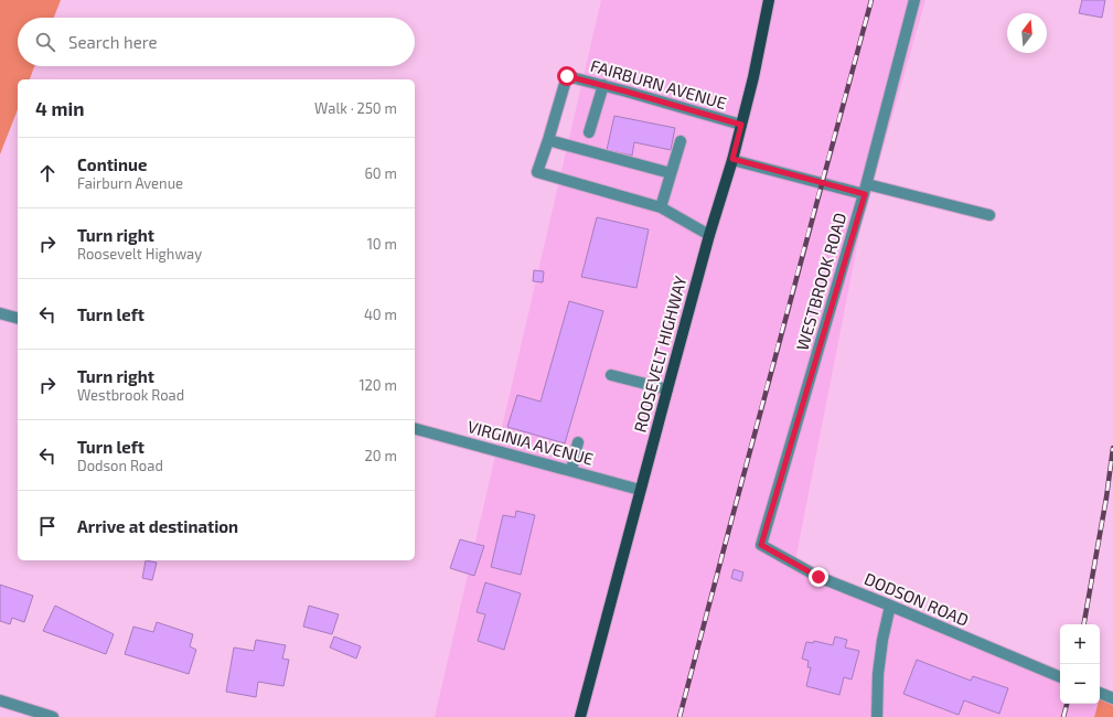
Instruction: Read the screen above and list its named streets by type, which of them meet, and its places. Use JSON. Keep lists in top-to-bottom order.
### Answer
{
  "streets": {
    "main road": ["ROOSEVELT HIGHWAY"],
    "street": [
      "FAIRBURN AVENUE",
      "WESTBROOK ROAD",
      "VIRGINIA AVENUE",
      "DODSON ROAD"
    ]
  },
  "crossings": [
    ["FAIRBURN AVENUE", "ROOSEVELT HIGHWAY"],
    ["WESTBROOK ROAD", "DODSON ROAD"],
    ["ROOSEVELT HIGHWAY", "VIRGINIA AVENUE"]
  ],
  "north": "top",
  "page": {
    "search": "Search here",
    "heading": ["4 min", "Walk · 250 m"],
    "list": [
      ["Continue", "Fairburn Avenue", "60 m"],
      ["Turn right", "Roosevelt Highway", "10 m"],
      ["Turn left", "40 m"],
      ["Turn right", "Westbrook Road", "120 m"],
      ["Turn left", "Dodson Road", "20 m"],
      "Arrive at destination"
    ],
    "map_buttons": ["+", "−"]
  }
}
